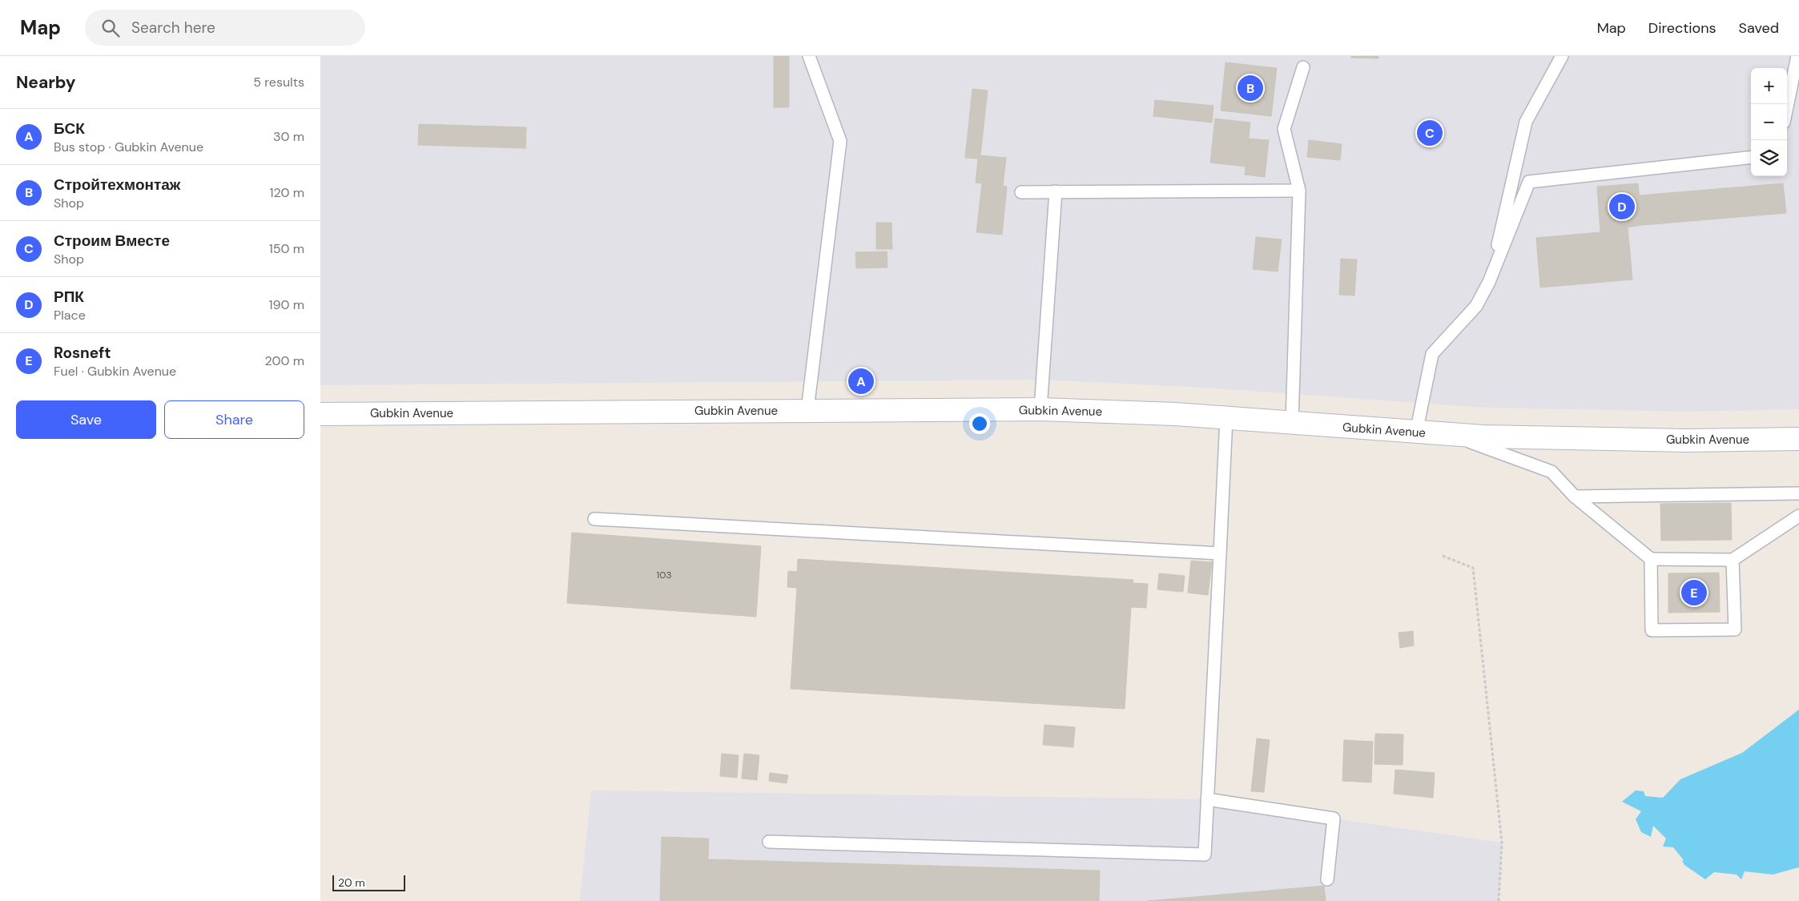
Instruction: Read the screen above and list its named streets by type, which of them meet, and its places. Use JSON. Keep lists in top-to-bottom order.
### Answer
{
  "streets": {
    "street": ["Gubkin Avenue"]
  },
  "house_numbers": ["103"],
  "scale_bar": "20 m",
  "page": {
    "header": "Map",
    "search": "Search here",
    "nav": ["Map", "Directions", "Saved"],
    "heading": ["Nearby", "5 results"],
    "map_buttons": ["+", "−"],
    "pins": [
      "B",
      "C",
      "D",
      "A",
      "E"
    ],
    "list": [
      {
        "mark": "A",
        "name": "БСК",
        "note": "Bus stop · Gubkin Avenue",
        "value": "30 m"
      },
      {
        "mark": "B",
        "name": "Стройтехмонтаж",
        "note": "Shop",
        "value": "120 m"
      },
      {
        "mark": "C",
        "name": "Строим Вместе",
        "note": "Shop",
        "value": "150 m"
      },
      {
        "mark": "D",
        "name": "РПК",
        "note": "Place",
        "value": "190 m"
      },
      {
        "mark": "E",
        "name": "Rosneft",
        "note": "Fuel · Gubkin Avenue",
        "value": "200 m"
      }
    ],
    "buttons": ["Save", "Share"],
    "scale": "20 m"
  }
}
